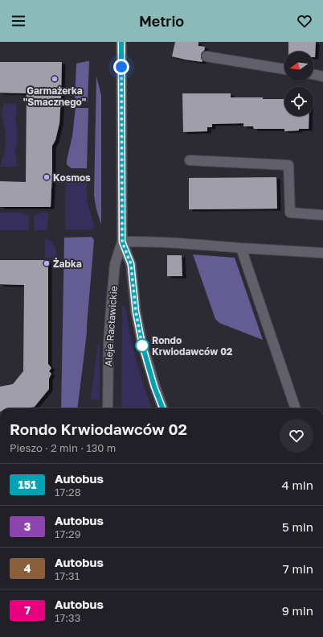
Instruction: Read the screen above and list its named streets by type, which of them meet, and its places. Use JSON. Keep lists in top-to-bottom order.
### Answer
{
  "streets": {
    "street": ["Aleje Racławickie"]
  },
  "places": [
    "Garmażerka \"Smacznego\"",
    "Kosmos",
    "Żabka",
    "Rondo Krwiodawców 02"
  ],
  "lines": ["bus line 151"],
  "north": "left",
  "page": {
    "header": "Metrio",
    "heading": ["Rondo Krwiodawców 02", "Pieszo · 2 min · 130 m"],
    "list": [
      {
        "mark": "151",
        "name": "Autobus",
        "note": "17:28",
        "value": "4 min"
      },
      {
        "mark": "3",
        "name": "Autobus",
        "note": "17:29",
        "value": "5 min"
      },
      {
        "mark": "4",
        "name": "Autobus",
        "note": "17:31",
        "value": "7 min"
      },
      {
        "mark": "7",
        "name": "Autobus",
        "note": "17:33",
        "value": "9 min"
      }
    ]
  }
}
